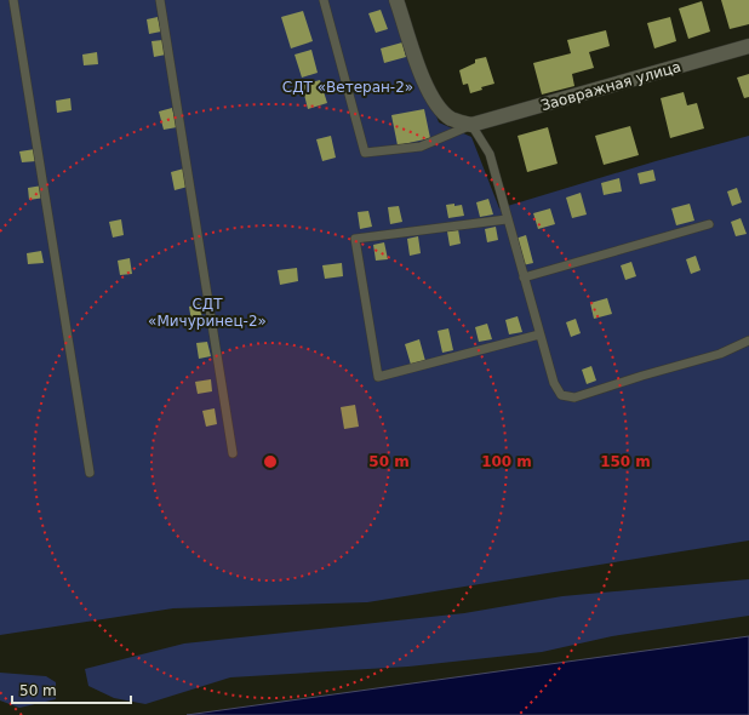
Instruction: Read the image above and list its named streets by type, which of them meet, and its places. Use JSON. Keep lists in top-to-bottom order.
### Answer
{
  "streets": {
    "street": ["Заовражная улица"]
  },
  "parks": ["СДТ «Ветеран-2»", "СДТ «Мичуринец-2»"],
  "scale_bar": "50 m",
  "rings": ["50 m", "100 m", "150 m"]
}
